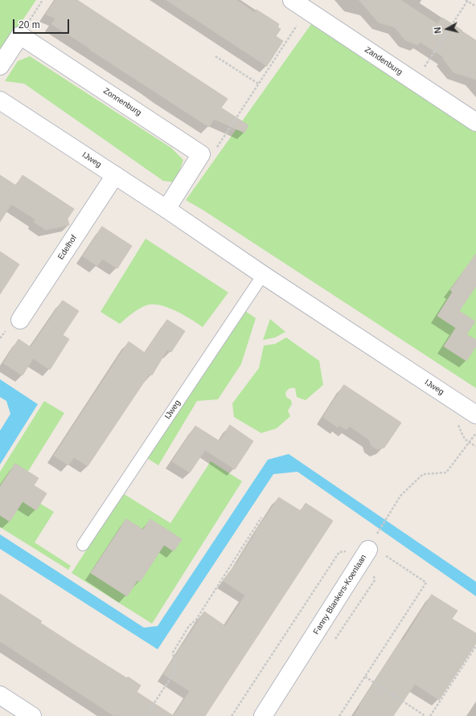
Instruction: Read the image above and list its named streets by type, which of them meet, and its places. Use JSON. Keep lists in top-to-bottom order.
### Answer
{
  "streets": {
    "street": [
      "Zandenburg",
      "Zonnenburg",
      "IJweg",
      "Edelhof",
      "Fanny Blankers-Koenlaan"
    ]
  },
  "crossings": [
    ["IJweg", "Edelhof"]
  ],
  "scale_bar": "20 m",
  "north": "left"
}
